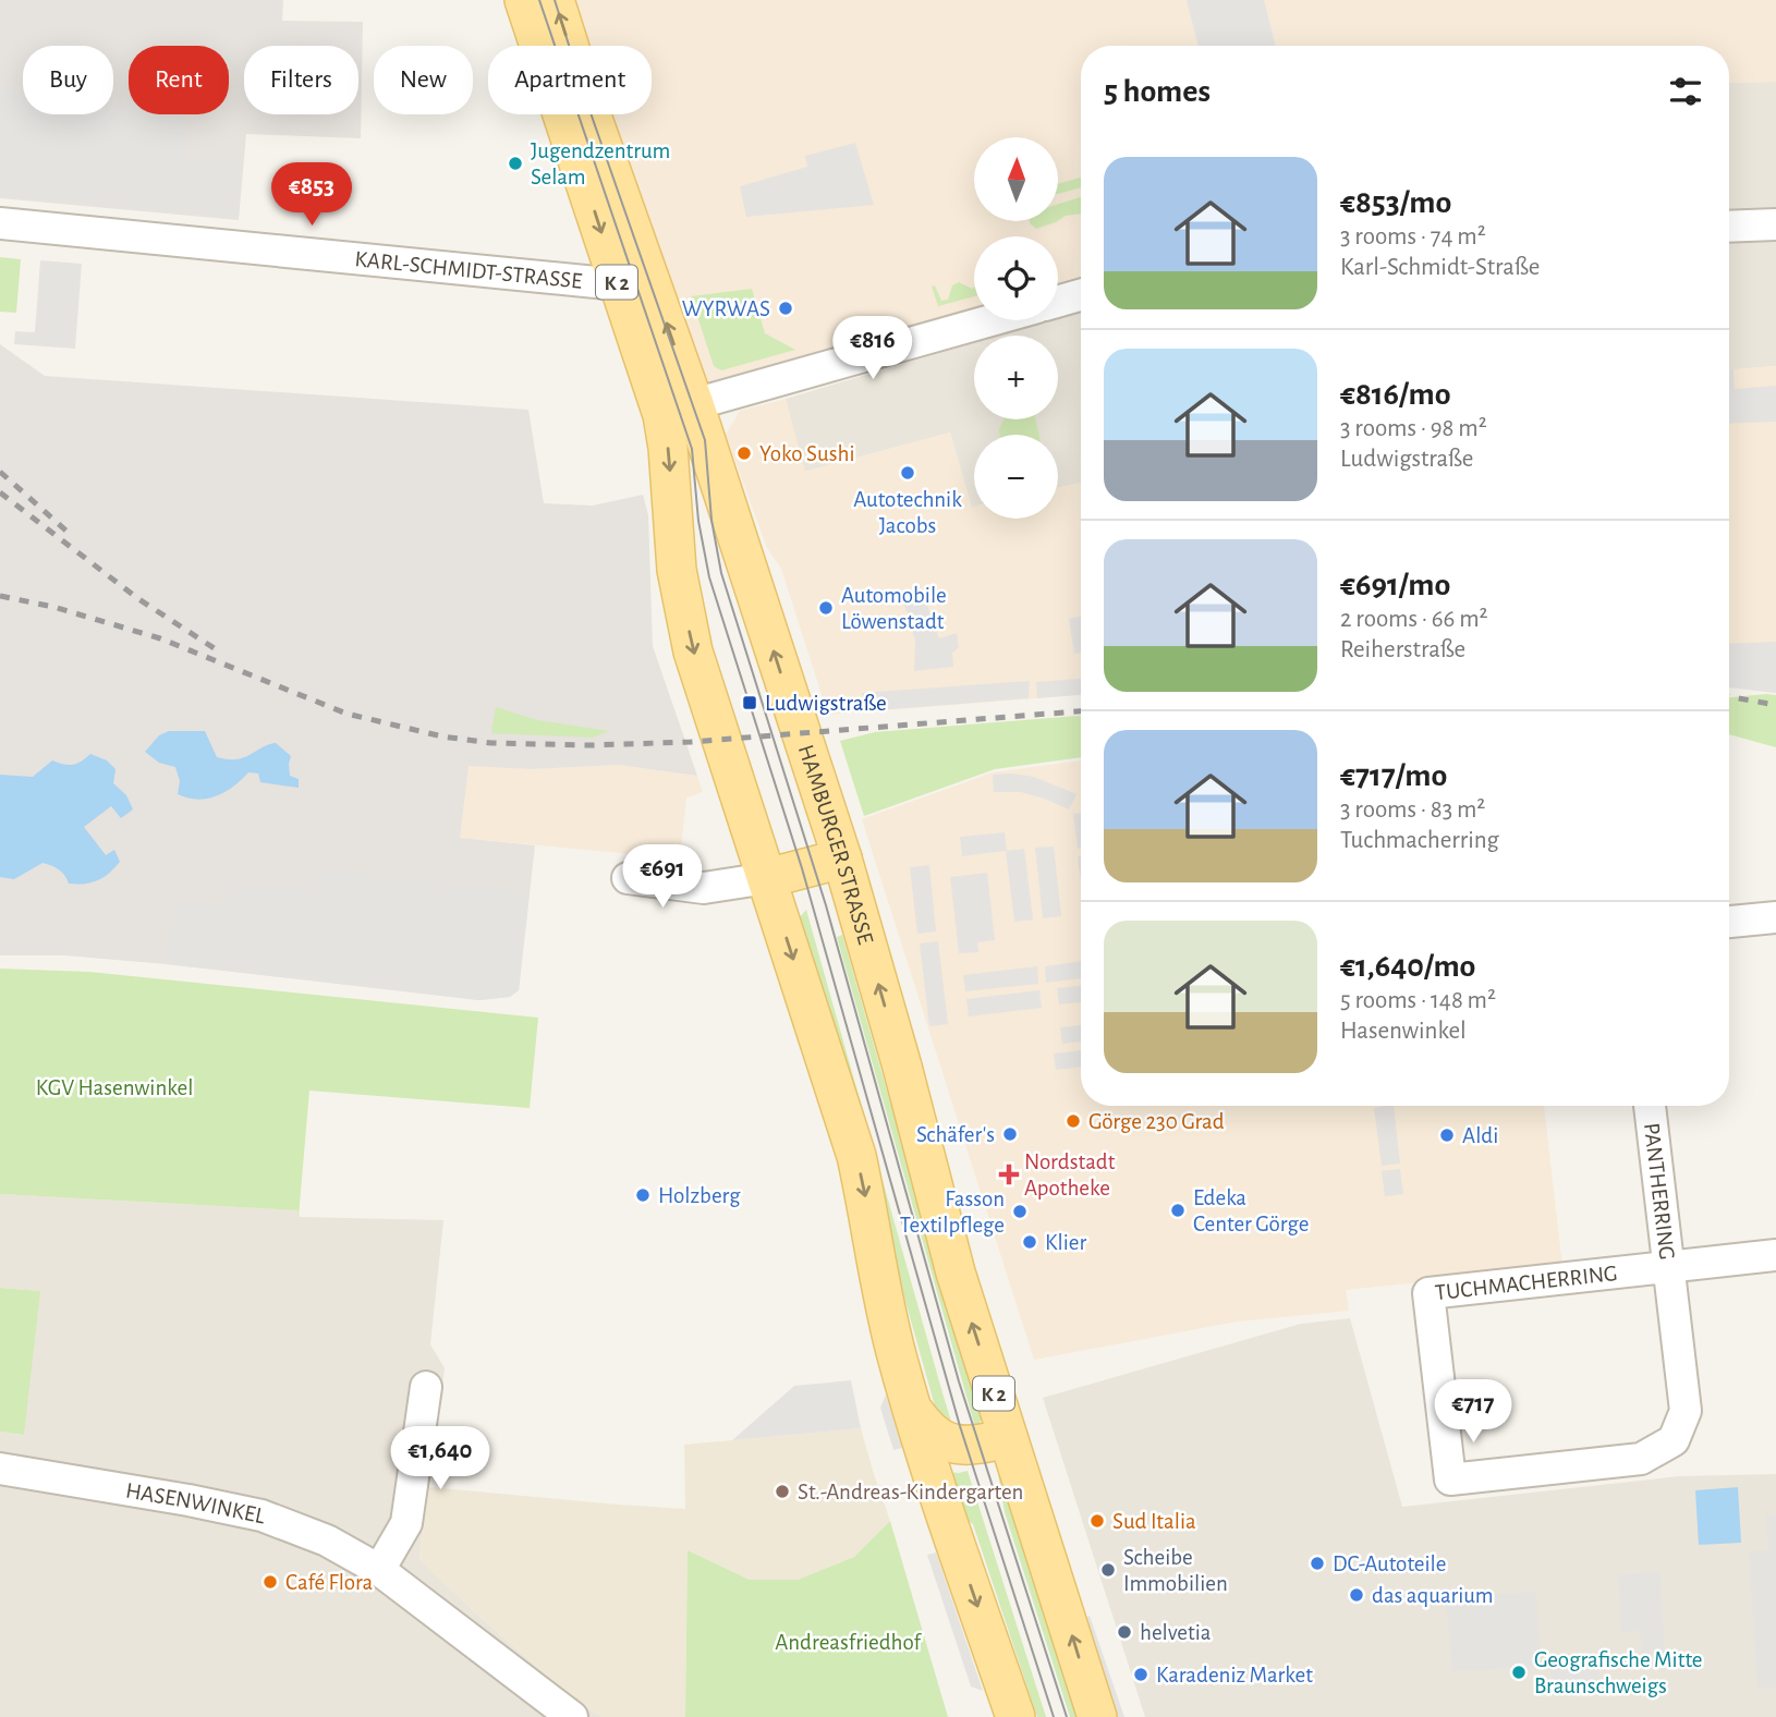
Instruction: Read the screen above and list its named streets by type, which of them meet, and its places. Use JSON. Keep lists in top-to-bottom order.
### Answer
{
  "streets": {
    "main road": ["K 2", "HAMBURGER STRASSE"],
    "street": [
      "KARL-SCHMIDT-STRASSE",
      "PANTHERRING",
      "TUCHMACHERRING",
      "HASENWINKEL"
    ]
  },
  "crossings": [
    ["KARL-SCHMIDT-STRASSE", "K 2"],
    ["PANTHERRING", "TUCHMACHERRING"]
  ],
  "parks": ["KGV Hasenwinkel", "Andreasfriedhof"],
  "places": {
    "other": [
      "Jugendzentrum Selam",
      "WYRWAS",
      "Yoko Sushi",
      "Autotechnik Jacobs",
      "Automobile Löwenstadt",
      "Görge 230 Grad",
      "Schäfer's",
      "Aldi",
      "Holzberg",
      "Edeka Center Görge",
      "Fasson Textilpflege",
      "Klier",
      "St.-Andreas-Kindergarten",
      "Sud Italia",
      "DC-Autoteile",
      "Scheibe Immobilien",
      "Café Flora",
      "das aquarium",
      "helvetia",
      "Geografische Mitte Braunschweigs",
      "Karadeniz Market"
    ],
    "transit": ["Ludwigstraße"],
    "health": ["Nordstadt Apotheke"]
  },
  "north": "top",
  "page": {
    "chip": [
      "Buy",
      "Rent",
      "Filters",
      "New",
      "Apartment"
    ],
    "heading": "5 homes",
    "map_buttons": ["+", "−"],
    "list": [
      {
        "name": "€853/mo",
        "note": "3 rooms · 74 m² · Karl-Schmidt-Straße"
      },
      {
        "name": "€816/mo",
        "note": "3 rooms · 98 m² · Ludwigstraße"
      },
      {
        "name": "€691/mo",
        "note": "2 rooms · 66 m² · Reiherstraße"
      },
      {
        "name": "€717/mo",
        "note": "3 rooms · 83 m² · Tuchmacherring"
      },
      {
        "name": "€1,640/mo",
        "note": "5 rooms · 148 m² · Hasenwinkel"
      }
    ],
    "price": [
      "€853",
      "€816",
      "€691",
      "€717",
      "€1,640"
    ]
  }
}
